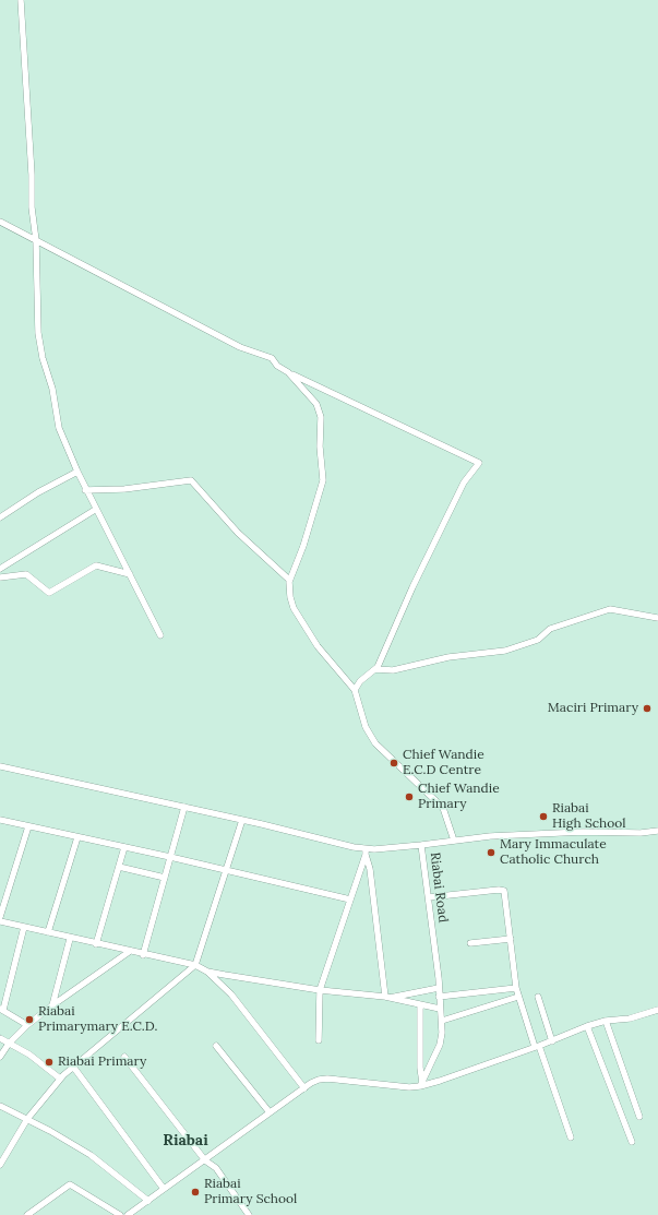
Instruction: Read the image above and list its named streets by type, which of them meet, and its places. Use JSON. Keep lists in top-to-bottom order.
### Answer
{
  "streets": {
    "street": ["Riabai Road"]
  },
  "districts": ["Riabai"],
  "places": [
    "Maciri Primary",
    "Chief Wandie E.C.D Centre",
    "Chief Wandie Primary",
    "Riabai High School",
    "Mary Immaculate Catholic Church",
    "Riabai Primarymary E.C.D.",
    "Riabai Primary",
    "Riabai Primary School"
  ]
}
